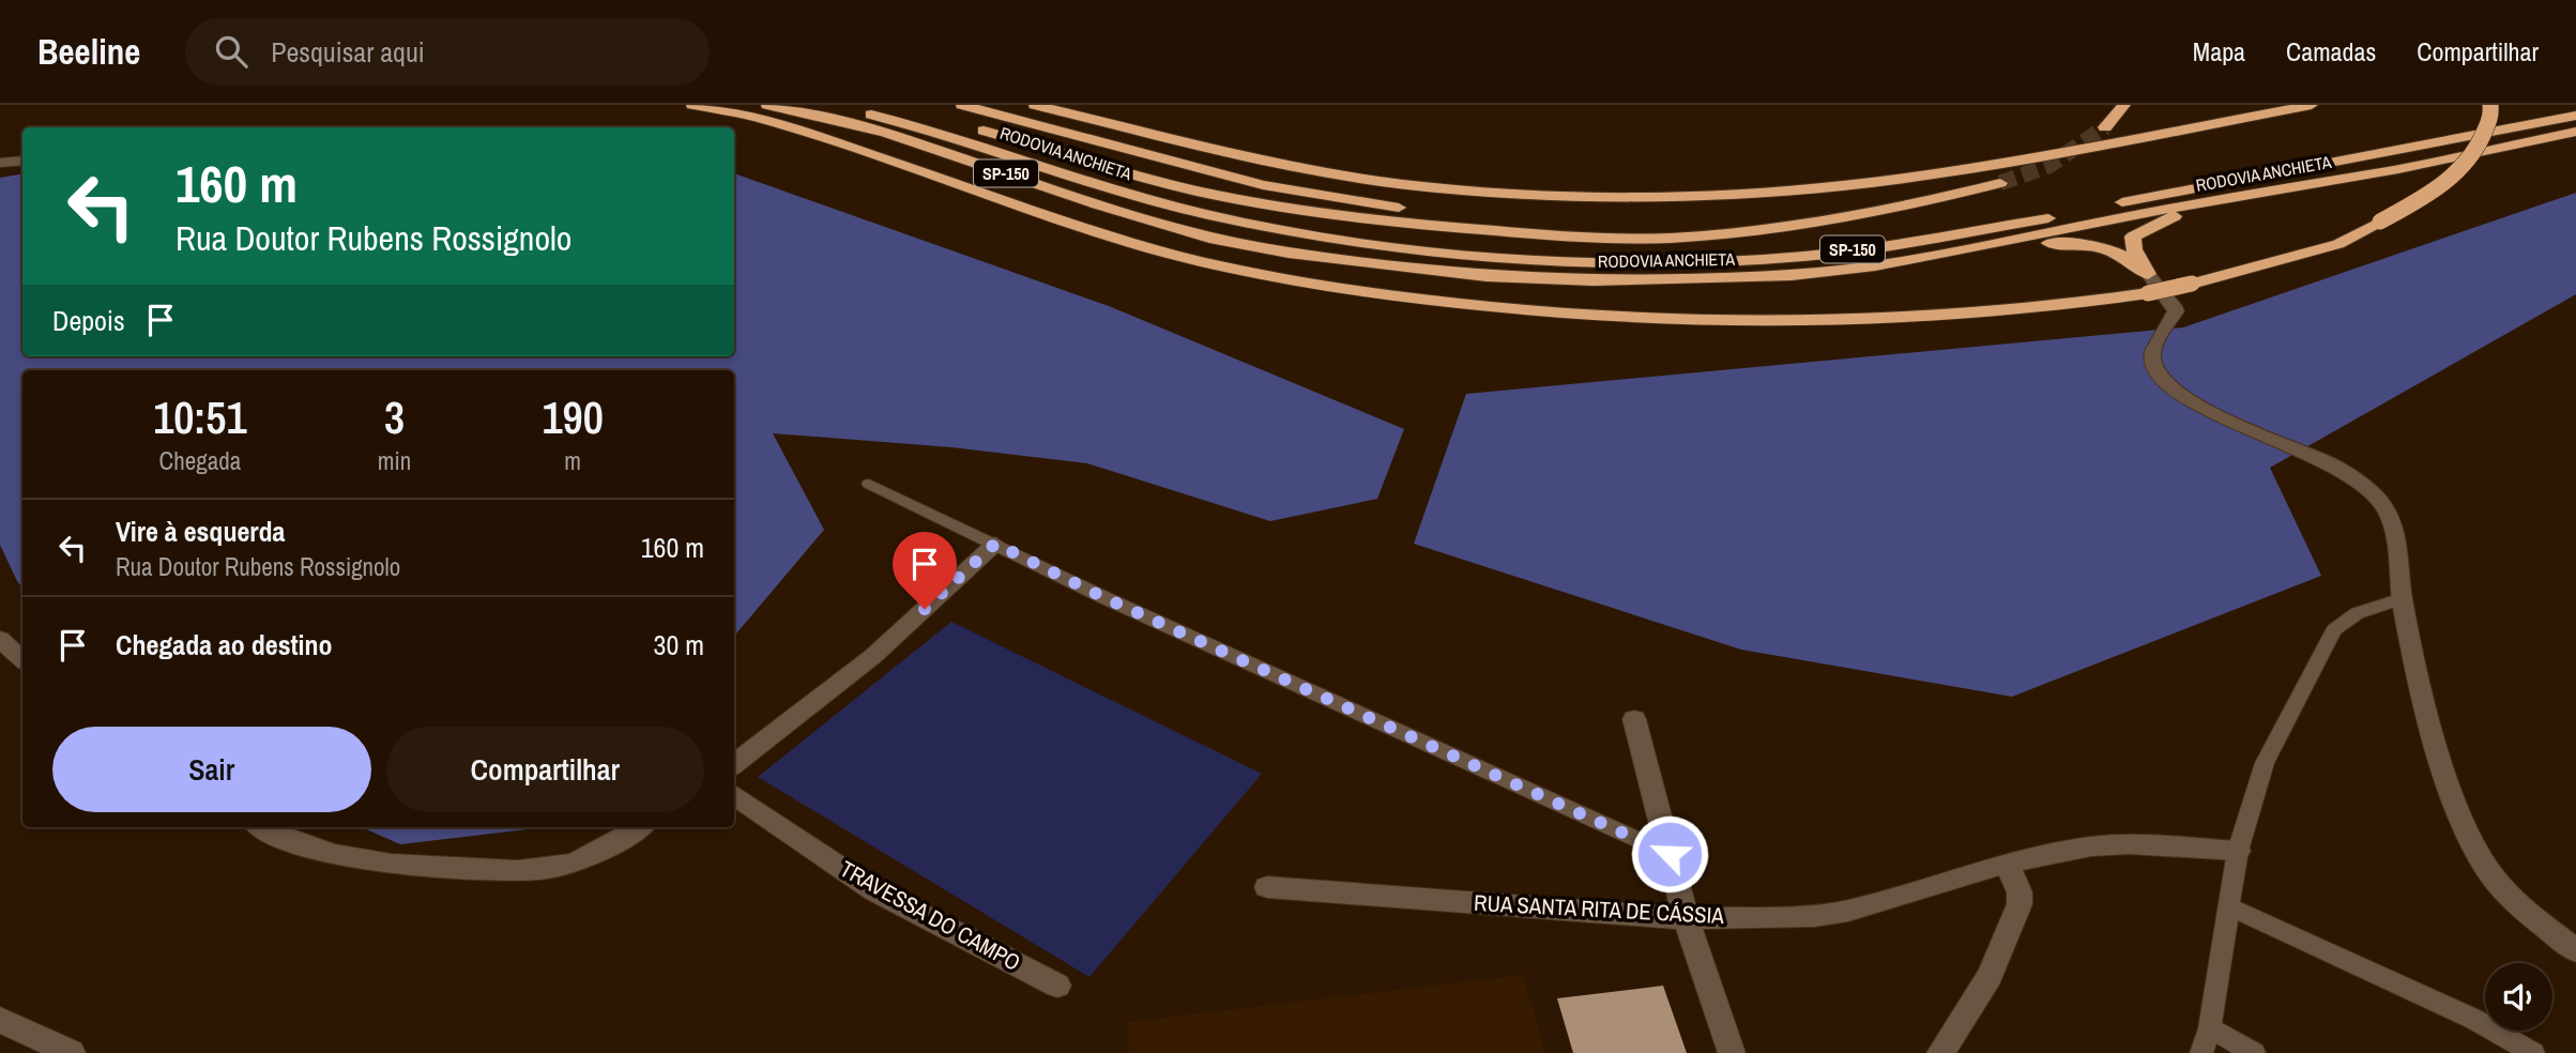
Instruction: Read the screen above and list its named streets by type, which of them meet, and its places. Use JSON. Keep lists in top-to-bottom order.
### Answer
{
  "streets": {
    "highway": ["RODOVIA ANCHIETA", "SP-150"],
    "street": ["RUA SANTA RITA DE CÁSSIA", "TRAVESSA DO CAMPO"]
  },
  "page": {
    "header": "Beeline",
    "search": "Pesquisar aqui",
    "nav": ["Mapa", "Camadas", "Compartilhar"],
    "turn": ["160 m", "Rua Doutor Rubens Rossignolo"],
    "then": "Depois",
    "eta": [
      "10:51",
      "Chegada",
      "3",
      "min",
      "190",
      "m"
    ],
    "list": [
      {
        "name": "Vire à esquerda",
        "note": "Rua Doutor Rubens Rossignolo",
        "value": "160 m"
      },
      {
        "name": "Chegada ao destino",
        "value": "30 m"
      }
    ],
    "buttons": ["Sair", "Compartilhar"]
  }
}
